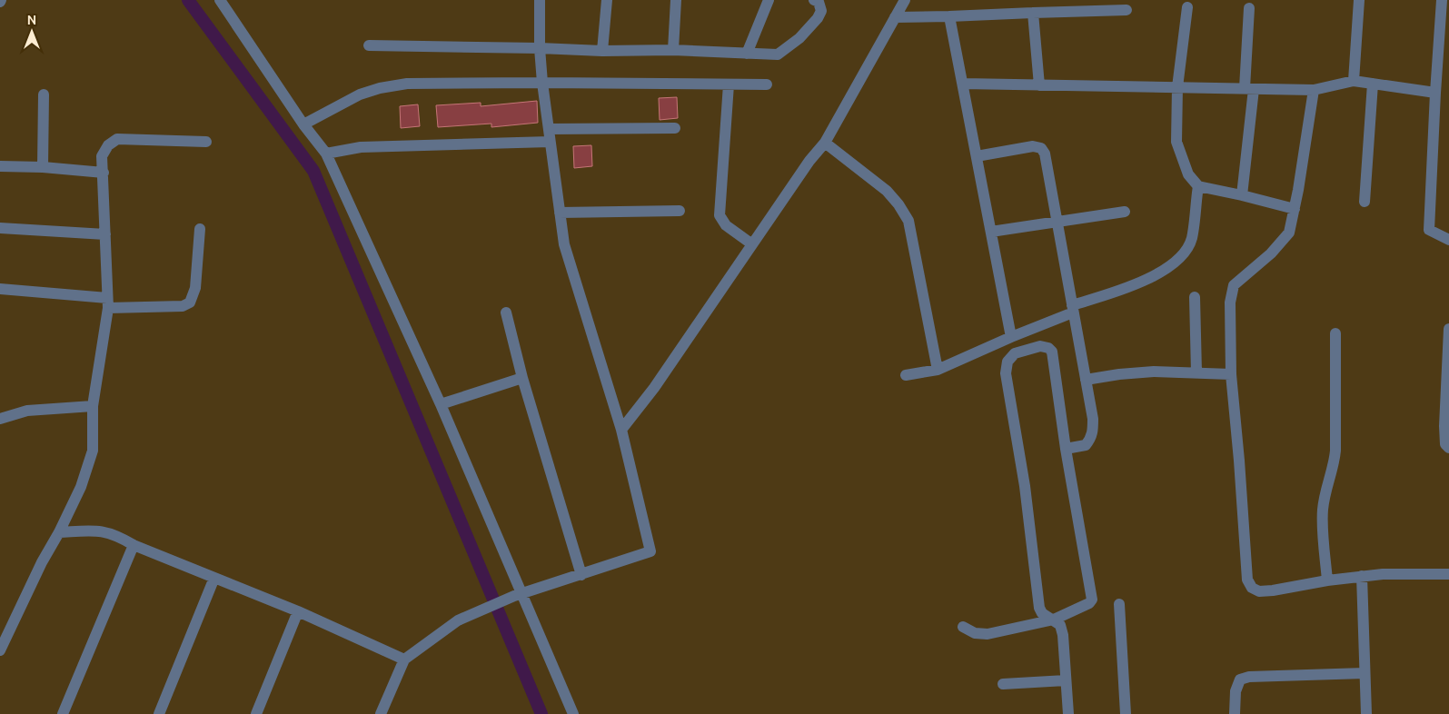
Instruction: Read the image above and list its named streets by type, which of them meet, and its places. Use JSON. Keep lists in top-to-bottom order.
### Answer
{
  "north": "top"
}
